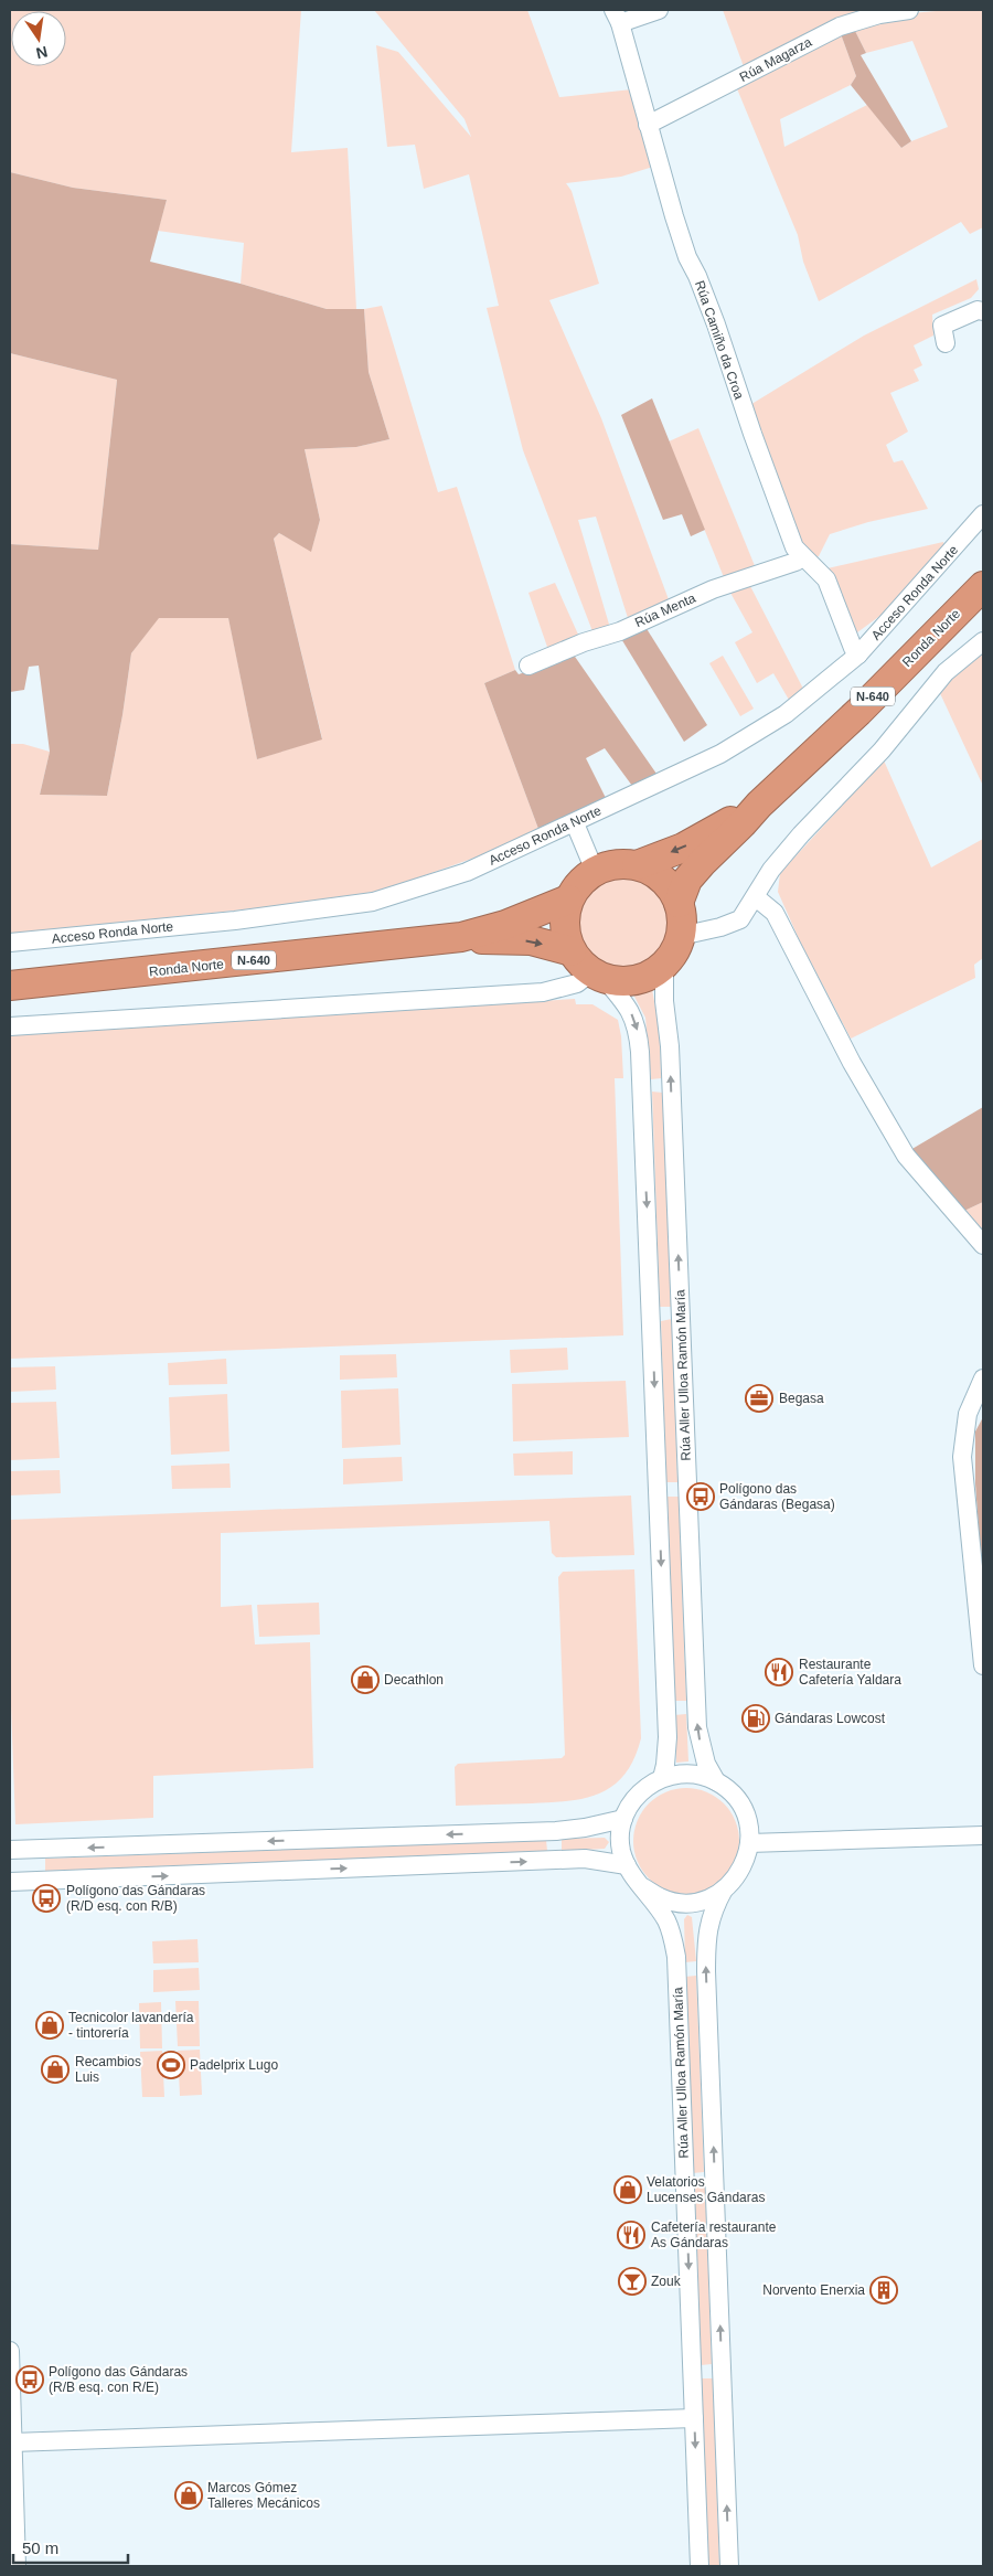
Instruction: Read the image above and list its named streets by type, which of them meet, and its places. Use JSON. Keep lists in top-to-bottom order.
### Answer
{
  "streets": {
    "highway": ["Ronda Norte", "N-640"],
    "street": [
      "Rúa Magarza",
      "Rúa Camiño da Croa",
      "Acceso Ronda Norte",
      "Rúa Menta",
      "Rúa Aller Ulloa Ramón María"
    ]
  },
  "crossings": [
    ["Rúa Magarza", "Rúa Camiño da Croa"],
    ["Rúa Camiño da Croa", "Acceso Ronda Norte"],
    ["Rúa Camiño da Croa", "Rúa Menta"],
    ["Ronda Norte", "Rúa Aller Ulloa Ramón María"]
  ],
  "places": {
    "office": ["Begasa"],
    "bus stop": ["Polígono das Gándaras (Begasa)", "Polígono das Gándaras (R/D esq. con R/B)", "Polígono das Gándaras (R/B esq. con R/E)"],
    "restaurant": ["Restaurante Cafetería Yaldara", "Cafetería restaurante As Gándaras"],
    "shop": [
      "Decathlon",
      "Tecnicolor lavandería - tintorería",
      "Recambios Luis",
      "Velatorios Lucenses Gándaras",
      "Marcos Gómez Talleres Mecánicos"
    ],
    "fuel station": ["Gándaras Lowcost"],
    "sports": ["Padelprix Lugo"],
    "bar": ["Zouk"],
    "building": ["Norvento Enerxia"]
  },
  "scale_bar": "50 m",
  "north": "bottom"
}
